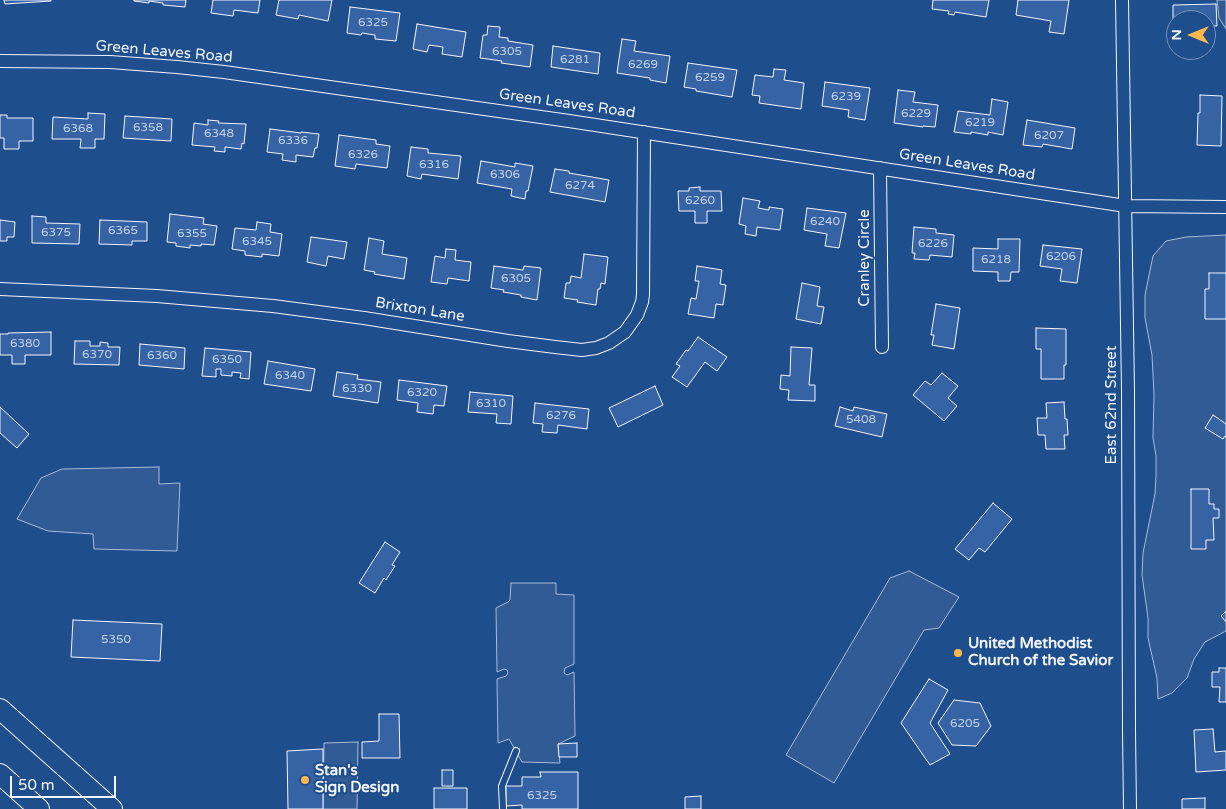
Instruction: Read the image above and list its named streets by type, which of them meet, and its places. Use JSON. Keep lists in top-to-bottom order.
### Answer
{
  "streets": {
    "street": [
      "Green Leaves Road",
      "Cranley Circle",
      "Brixton Lane",
      "East 62nd Street"
    ]
  },
  "crossings": [
    ["Green Leaves Road", "Cranley Circle"],
    ["Green Leaves Road", "Brixton Lane"],
    ["Green Leaves Road", "East 62nd Street"]
  ],
  "places": ["United Methodist Church of the Savior", "Stan's Sign Design"],
  "house_numbers": [
    "6325",
    "6305",
    "6281",
    "6269",
    "6259",
    "6239",
    "6229",
    "6219",
    "6358",
    "6368",
    "6348",
    "6207",
    "6336",
    "6326",
    "6316",
    "6306",
    "6274",
    "6260",
    "6240",
    "6365",
    "6375",
    "6355",
    "6345",
    "6226",
    "6206",
    "6218",
    "6305",
    "6380",
    "6370",
    "6360",
    "6350",
    "6340",
    "6330",
    "6320",
    "6310",
    "6276",
    "5408",
    "5350",
    "6205",
    "6325"
  ],
  "scale_bar": "50 m",
  "north": "left"
}
